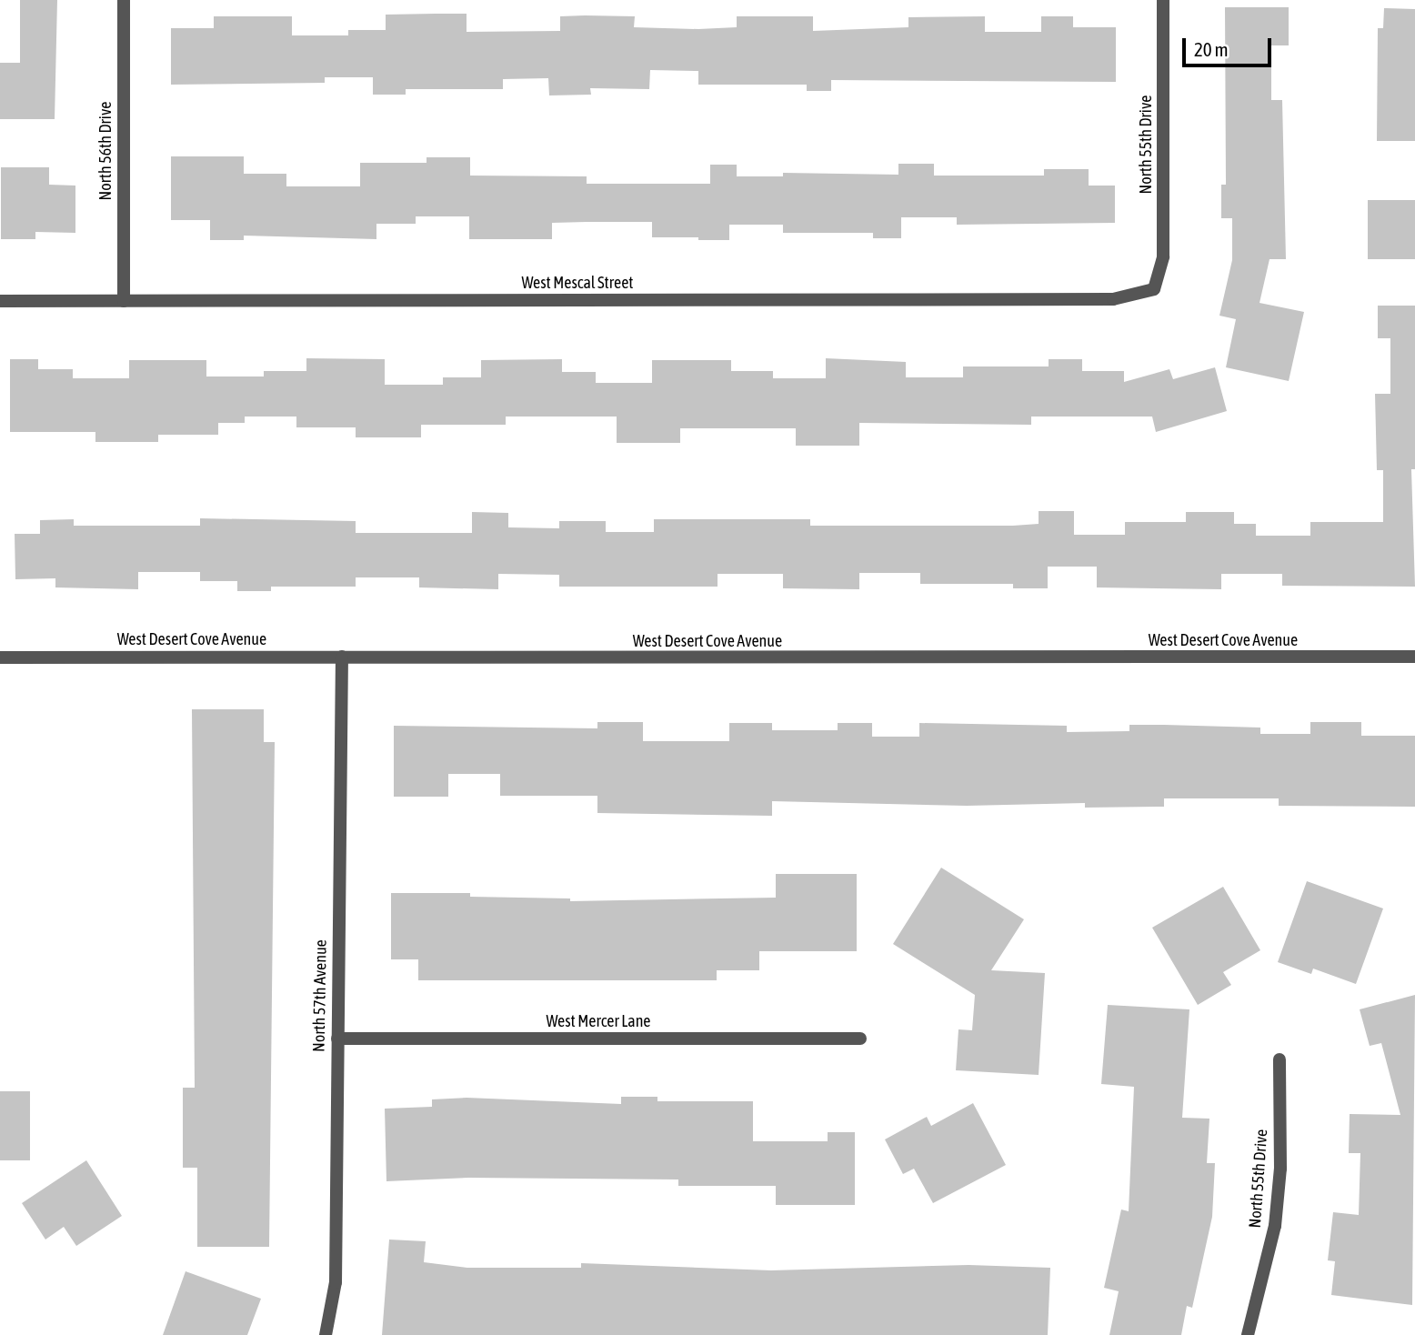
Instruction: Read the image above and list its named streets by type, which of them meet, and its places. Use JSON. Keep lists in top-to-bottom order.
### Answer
{
  "streets": {
    "street": [
      "North 55th Drive",
      "North 56th Drive",
      "West Mescal Street",
      "West Desert Cove Avenue",
      "North 57th Avenue",
      "West Mercer Lane"
    ]
  },
  "crossings": [
    ["North 55th Drive", "West Mescal Street"],
    ["North 56th Drive", "West Mescal Street"],
    ["West Desert Cove Avenue", "North 57th Avenue"],
    ["North 57th Avenue", "West Mercer Lane"]
  ],
  "scale_bar": "20 m"
}
